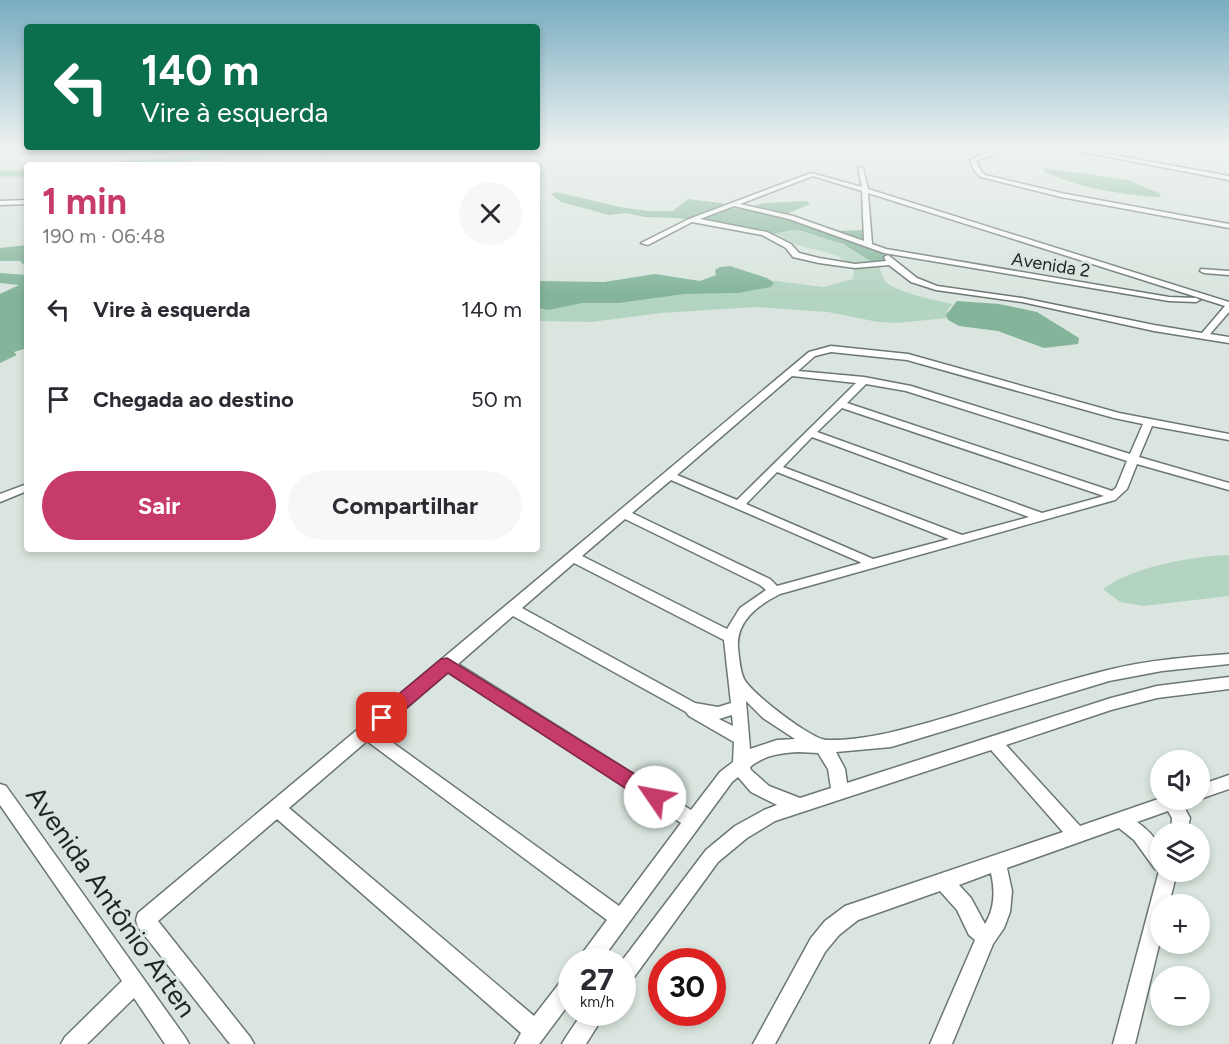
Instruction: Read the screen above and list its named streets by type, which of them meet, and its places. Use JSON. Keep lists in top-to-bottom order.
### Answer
{
  "streets": {
    "street": ["Avenida 2", "Avenida Antônio Arten"]
  },
  "page": {
    "turn": ["140 m", "Vire à esquerda"],
    "heading": ["1 min", "190 m · 06:48"],
    "list": [
      {
        "name": "Vire à esquerda",
        "value": "140 m"
      },
      {
        "name": "Chegada ao destino",
        "value": "50 m"
      }
    ],
    "buttons": ["Sair", "Compartilhar"],
    "map_buttons": ["+", "−"],
    "speed": "27 km/h",
    "limit": "30"
  }
}
